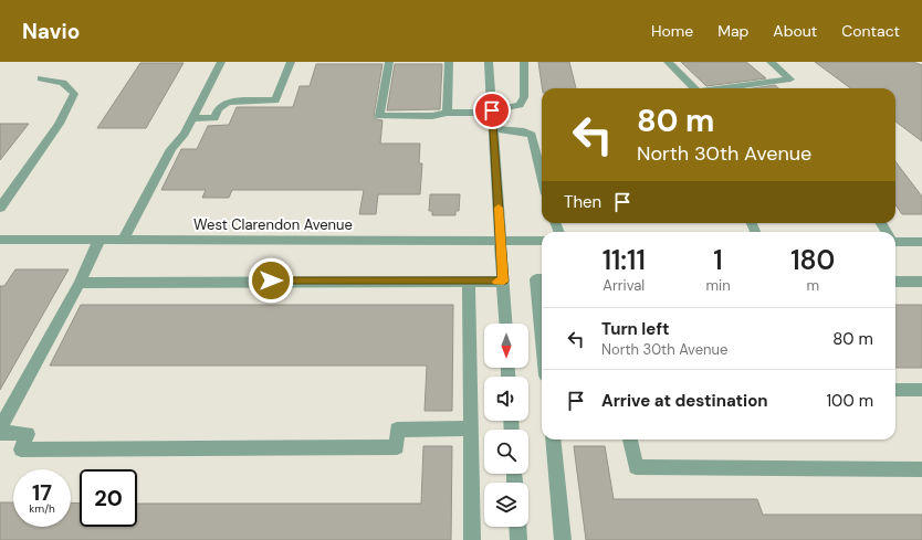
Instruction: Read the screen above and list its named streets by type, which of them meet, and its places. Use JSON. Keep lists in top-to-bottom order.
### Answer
{
  "streets": {
    "street": ["West Clarendon Avenue"]
  },
  "north": "bottom",
  "page": {
    "header": "Navio",
    "nav": [
      "Home",
      "Map",
      "About",
      "Contact"
    ],
    "turn": ["80 m", "North 30th Avenue"],
    "then": "Then",
    "eta": [
      "11:11",
      "Arrival",
      "1",
      "min",
      "180",
      "m"
    ],
    "list": [
      {
        "name": "Turn left",
        "note": "North 30th Avenue",
        "value": "80 m"
      },
      {
        "name": "Arrive at destination",
        "value": "100 m"
      }
    ],
    "speed": "17 km/h",
    "limit": "20"
  }
}
